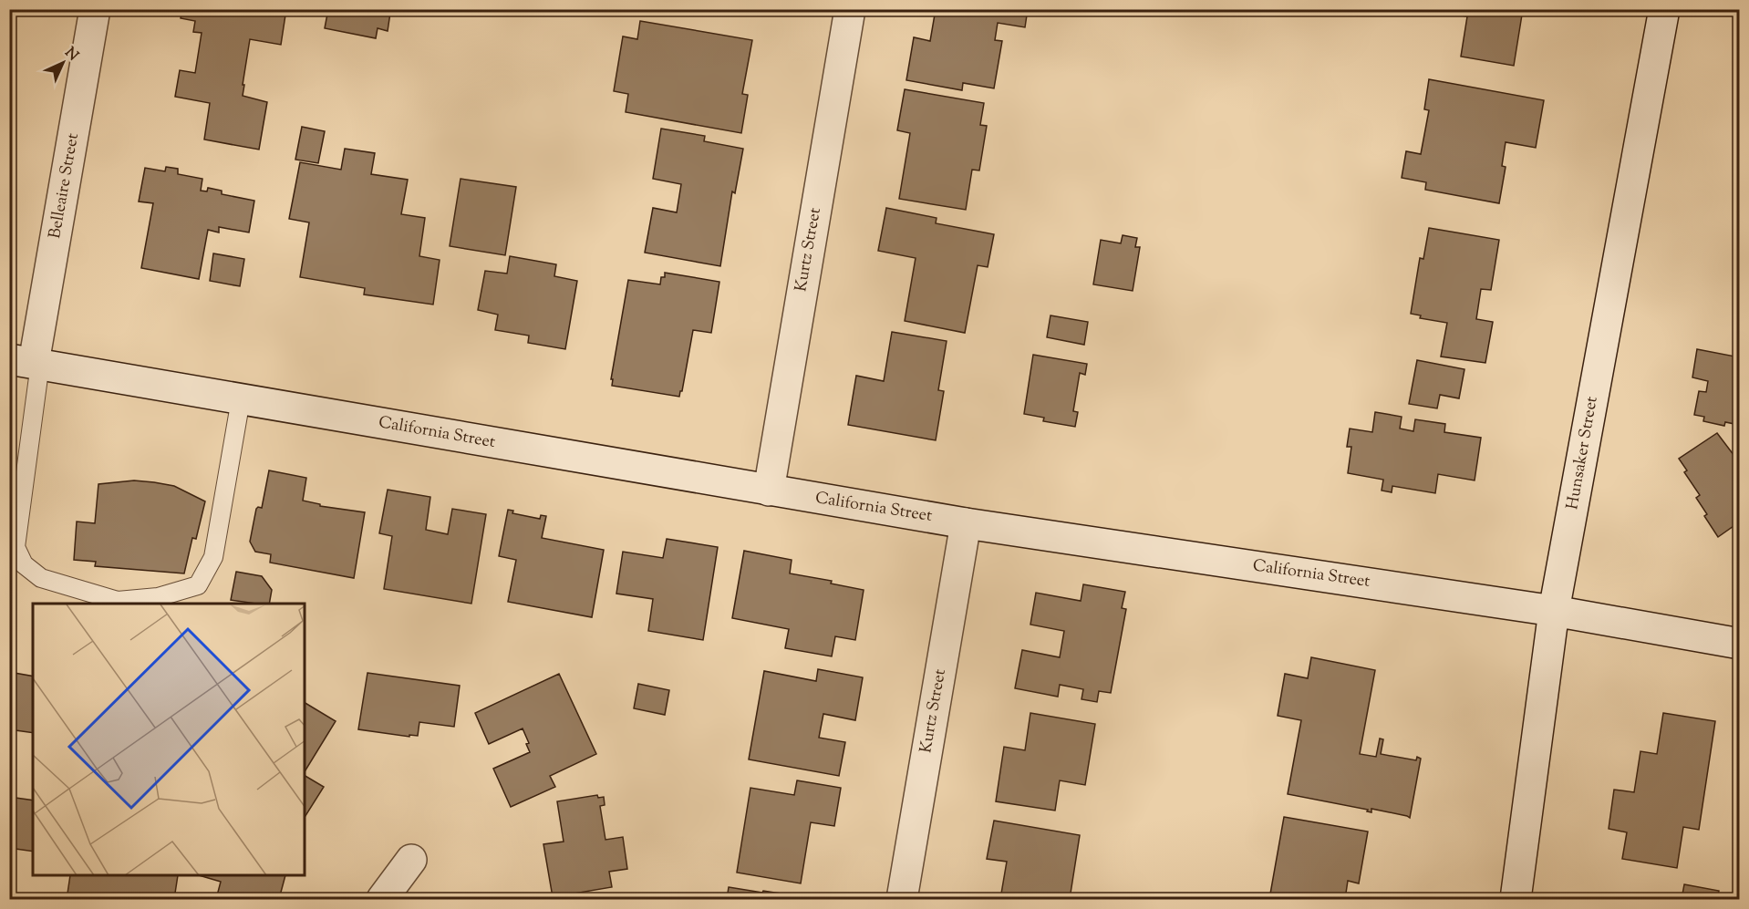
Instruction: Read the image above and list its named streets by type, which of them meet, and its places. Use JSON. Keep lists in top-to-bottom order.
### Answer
{
  "streets": {
    "main road": [
      "Belleaire Street",
      "Kurtz Street",
      "California Street",
      "Hunsaker Street"
    ]
  },
  "crossings": [
    ["Belleaire Street", "California Street"],
    ["Kurtz Street", "California Street"],
    ["California Street", "Hunsaker Street"]
  ],
  "north": "top right"
}
